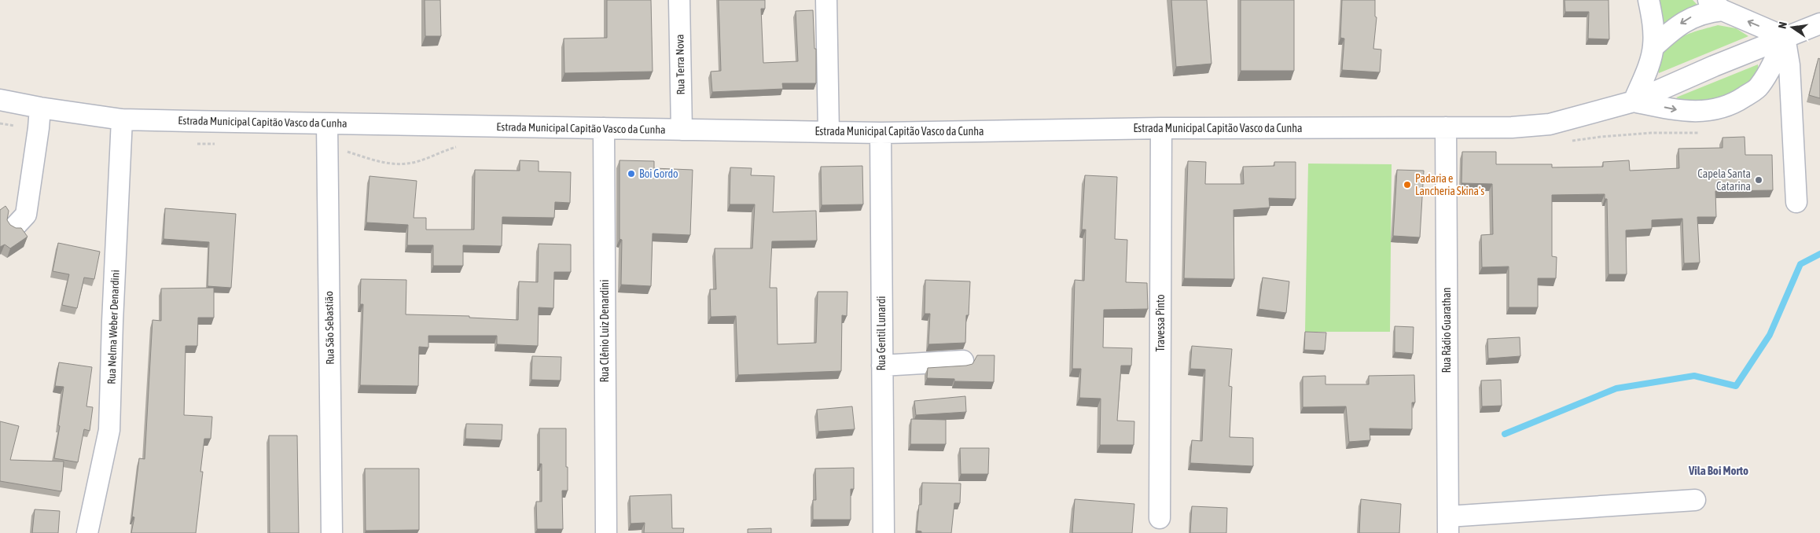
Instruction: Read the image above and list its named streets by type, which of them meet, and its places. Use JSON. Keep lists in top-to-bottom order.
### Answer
{
  "streets": {
    "street": [
      "Rua Terra Nova",
      "Estrada Municipal Capitão Vasco da Cunha",
      "Travessa Pinto",
      "Rua Nelma Weber Denardini",
      "Rua São Sebastião",
      "Rua Rádio Guarathan",
      "Rua Clênio Luiz Denardini",
      "Rua Gentil Lunardi"
    ]
  },
  "crossings": [
    ["Rua Terra Nova", "Estrada Municipal Capitão Vasco da Cunha"],
    ["Estrada Municipal Capitão Vasco da Cunha", "Travessa Pinto"],
    ["Estrada Municipal Capitão Vasco da Cunha", "Rua Nelma Weber Denardini"],
    ["Estrada Municipal Capitão Vasco da Cunha", "Rua São Sebastião"],
    ["Estrada Municipal Capitão Vasco da Cunha", "Rua Rádio Guarathan"],
    ["Estrada Municipal Capitão Vasco da Cunha", "Rua Clênio Luiz Denardini"],
    ["Estrada Municipal Capitão Vasco da Cunha", "Rua Gentil Lunardi"]
  ],
  "districts": ["Vila Boi Morto"],
  "places": ["Boi Gordo", "Capela Santa Catarina", "Padaria e Lancheria Skina's"],
  "north": "left"
}
